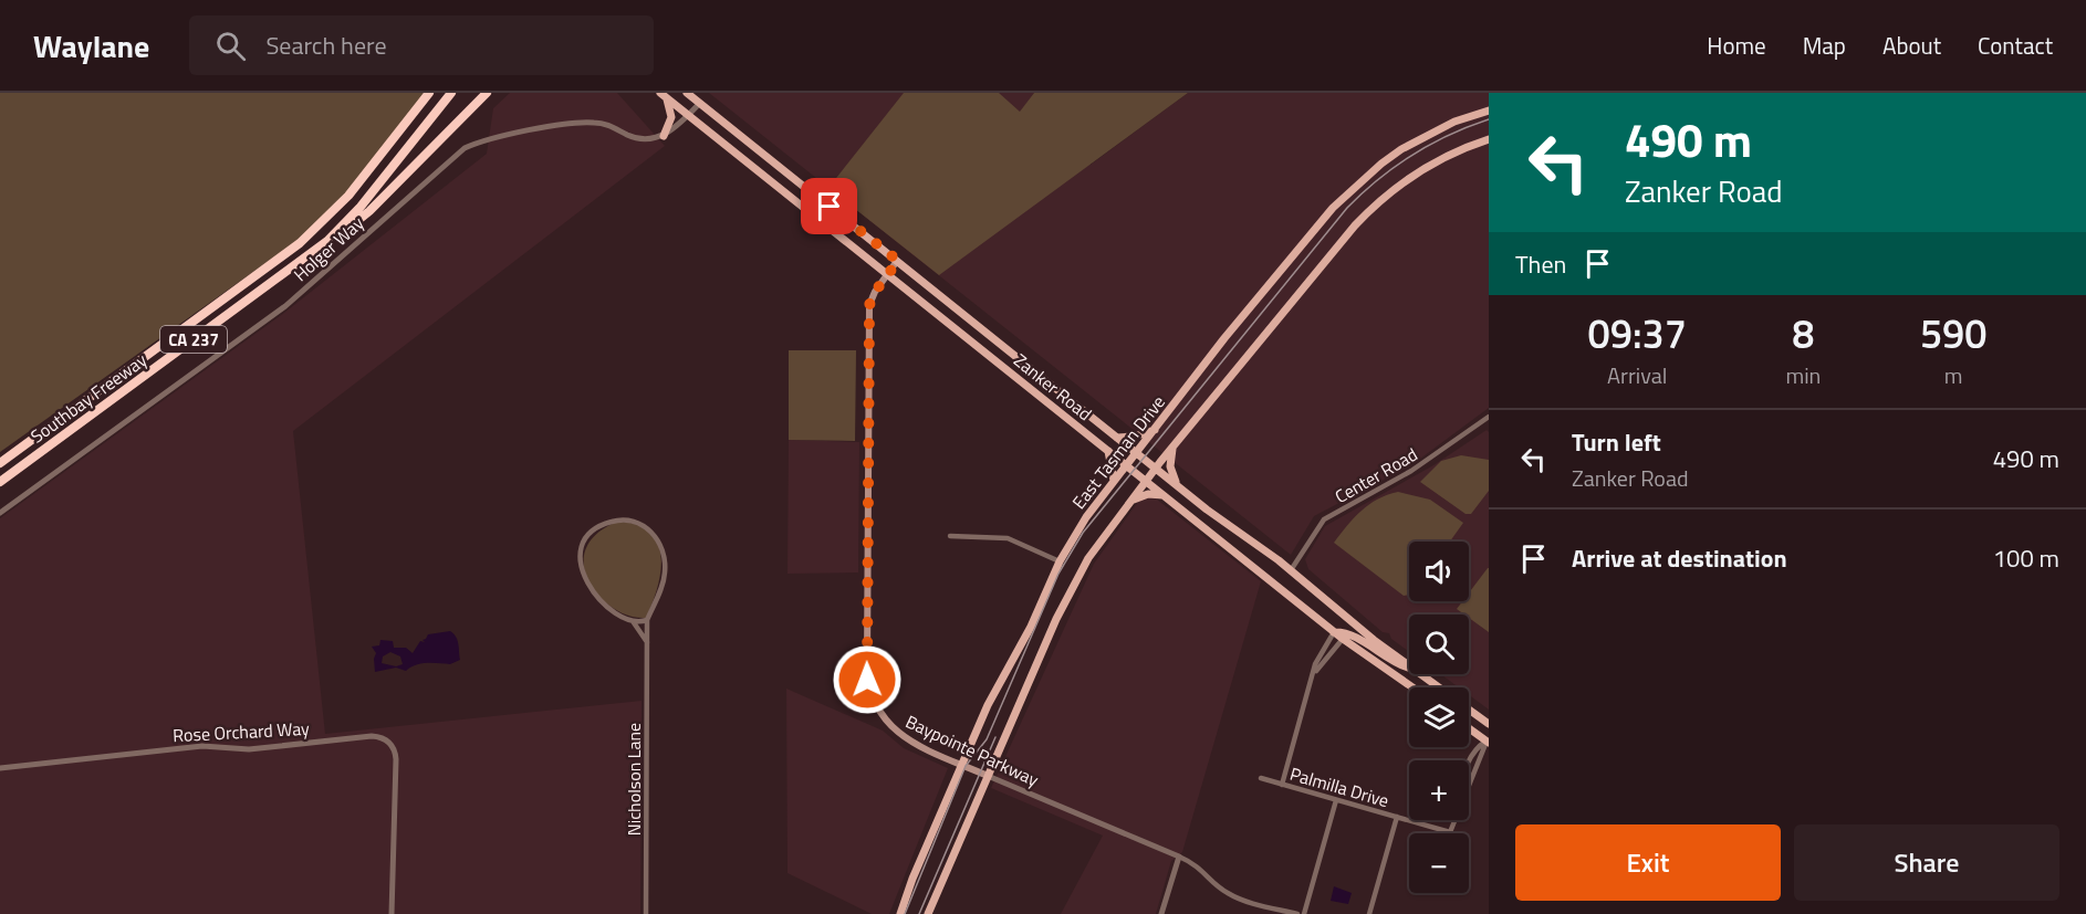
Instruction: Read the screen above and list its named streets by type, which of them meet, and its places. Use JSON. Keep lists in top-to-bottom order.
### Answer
{
  "streets": {
    "highway": ["CA 237", "Southbay Freeway"],
    "main road": ["Zanker Road", "East Tasman Drive", "Baypointe Parkway"],
    "street": [
      "Holger Way",
      "Center Road",
      "Rose Orchard Way",
      "Nicholson Lane",
      "Palmilla Drive"
    ]
  },
  "crossings": [
    ["Zanker Road", "East Tasman Drive"],
    ["Zanker Road", "Center Road"],
    ["Zanker Road", "Baypointe Parkway"],
    ["East Tasman Drive", "Baypointe Parkway"]
  ],
  "page": {
    "header": "Waylane",
    "search": "Search here",
    "nav": [
      "Home",
      "Map",
      "About",
      "Contact"
    ],
    "turn": ["490 m", "Zanker Road"],
    "then": "Then",
    "eta": [
      "09:37",
      "Arrival",
      "8",
      "min",
      "590",
      "m"
    ],
    "list": [
      {
        "name": "Turn left",
        "note": "Zanker Road",
        "value": "490 m"
      },
      {
        "name": "Arrive at destination",
        "value": "100 m"
      }
    ],
    "map_buttons": ["+", "−"],
    "buttons": ["Exit", "Share"]
  }
}
